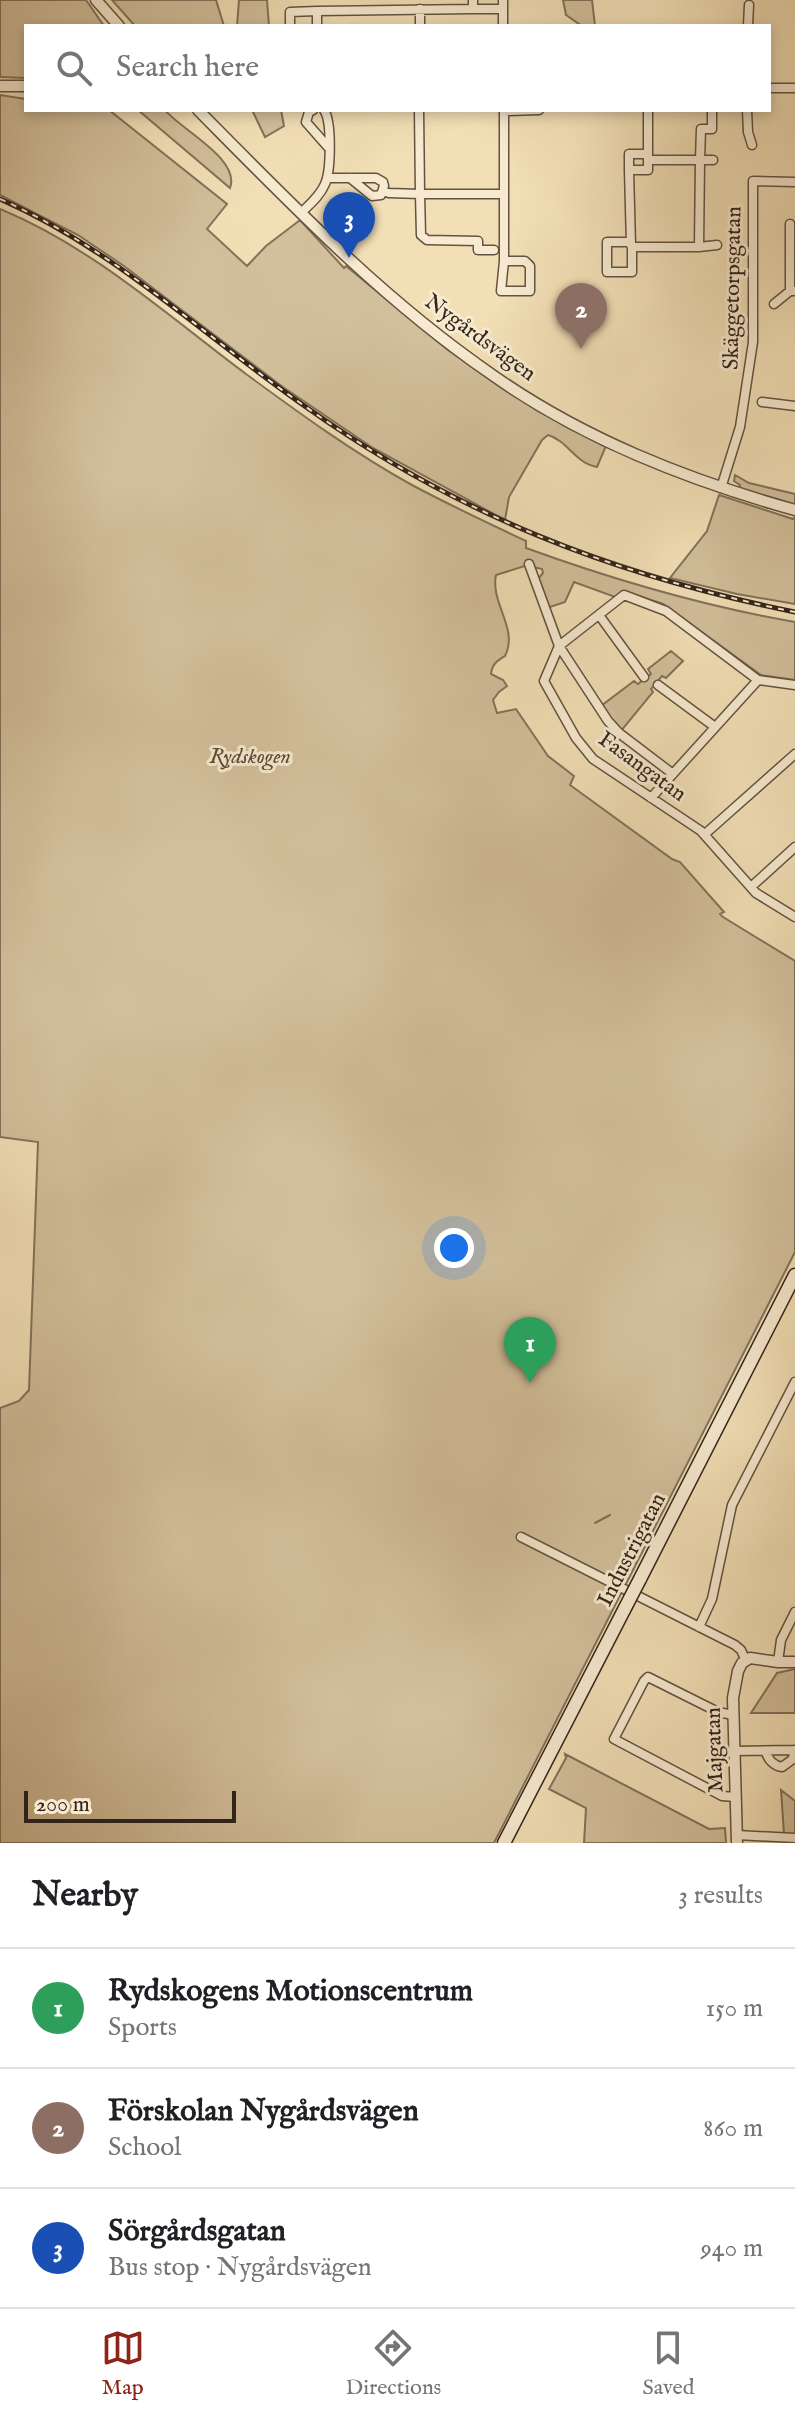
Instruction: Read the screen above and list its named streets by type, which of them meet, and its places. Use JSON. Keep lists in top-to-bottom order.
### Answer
{
  "streets": {
    "main road": ["Industrigatan"],
    "street": [
      "Skäggetorpsgatan",
      "Nygårdsvägen",
      "Fasangatan",
      "Majgatan"
    ]
  },
  "crossings": [
    ["Skäggetorpsgatan", "Nygårdsvägen"]
  ],
  "parks": ["Rydskogen"],
  "scale_bar": "200 m",
  "page": {
    "search": "Search here",
    "pins": ["3", "2", "1"],
    "scale": "200 m",
    "heading": ["Nearby", "3 results"],
    "list": [
      {
        "mark": "1",
        "name": "Rydskogens Motionscentrum",
        "note": "Sports",
        "value": "150 m"
      },
      {
        "mark": "2",
        "name": "Förskolan Nygårdsvägen",
        "note": "School",
        "value": "860 m"
      },
      {
        "mark": "3",
        "name": "Sörgårdsgatan",
        "note": "Bus stop · Nygårdsvägen",
        "value": "940 m"
      }
    ],
    "nav": ["Map", "Directions", "Saved"]
  }
}
